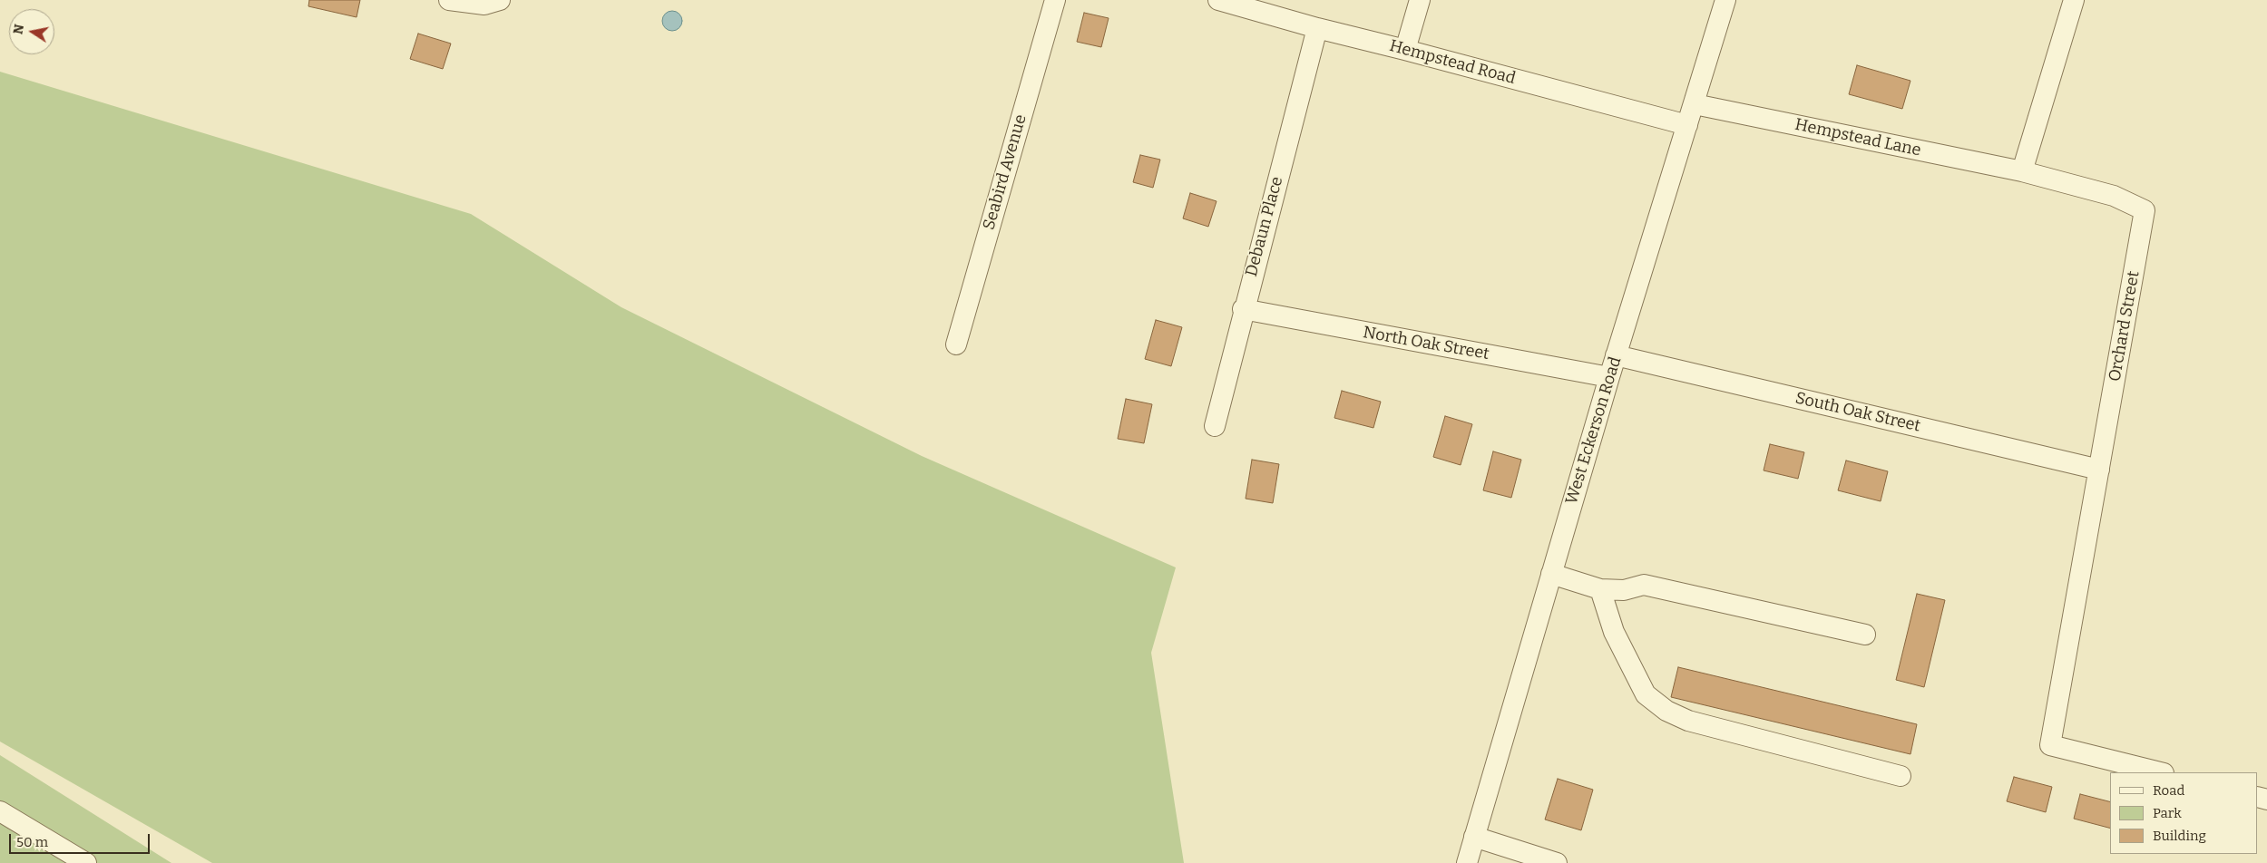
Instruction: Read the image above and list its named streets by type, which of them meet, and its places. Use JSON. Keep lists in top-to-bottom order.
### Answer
{
  "streets": {
    "street": [
      "Hempstead Road",
      "Hempstead Lane",
      "Seabird Avenue",
      "Debaun Place",
      "Orchard Street",
      "North Oak Street",
      "South Oak Street",
      "West Eckerson Road"
    ]
  },
  "crossings": [
    ["Hempstead Road", "Debaun Place"],
    ["Hempstead Road", "West Eckerson Road"],
    ["Hempstead Lane", "Orchard Street"],
    ["Hempstead Lane", "West Eckerson Road"],
    ["Debaun Place", "North Oak Street"],
    ["Orchard Street", "South Oak Street"],
    ["North Oak Street", "West Eckerson Road"],
    ["South Oak Street", "West Eckerson Road"]
  ],
  "legend": ["Road", "Park", "Building"],
  "scale_bar": "50 m",
  "north": "left"
}
